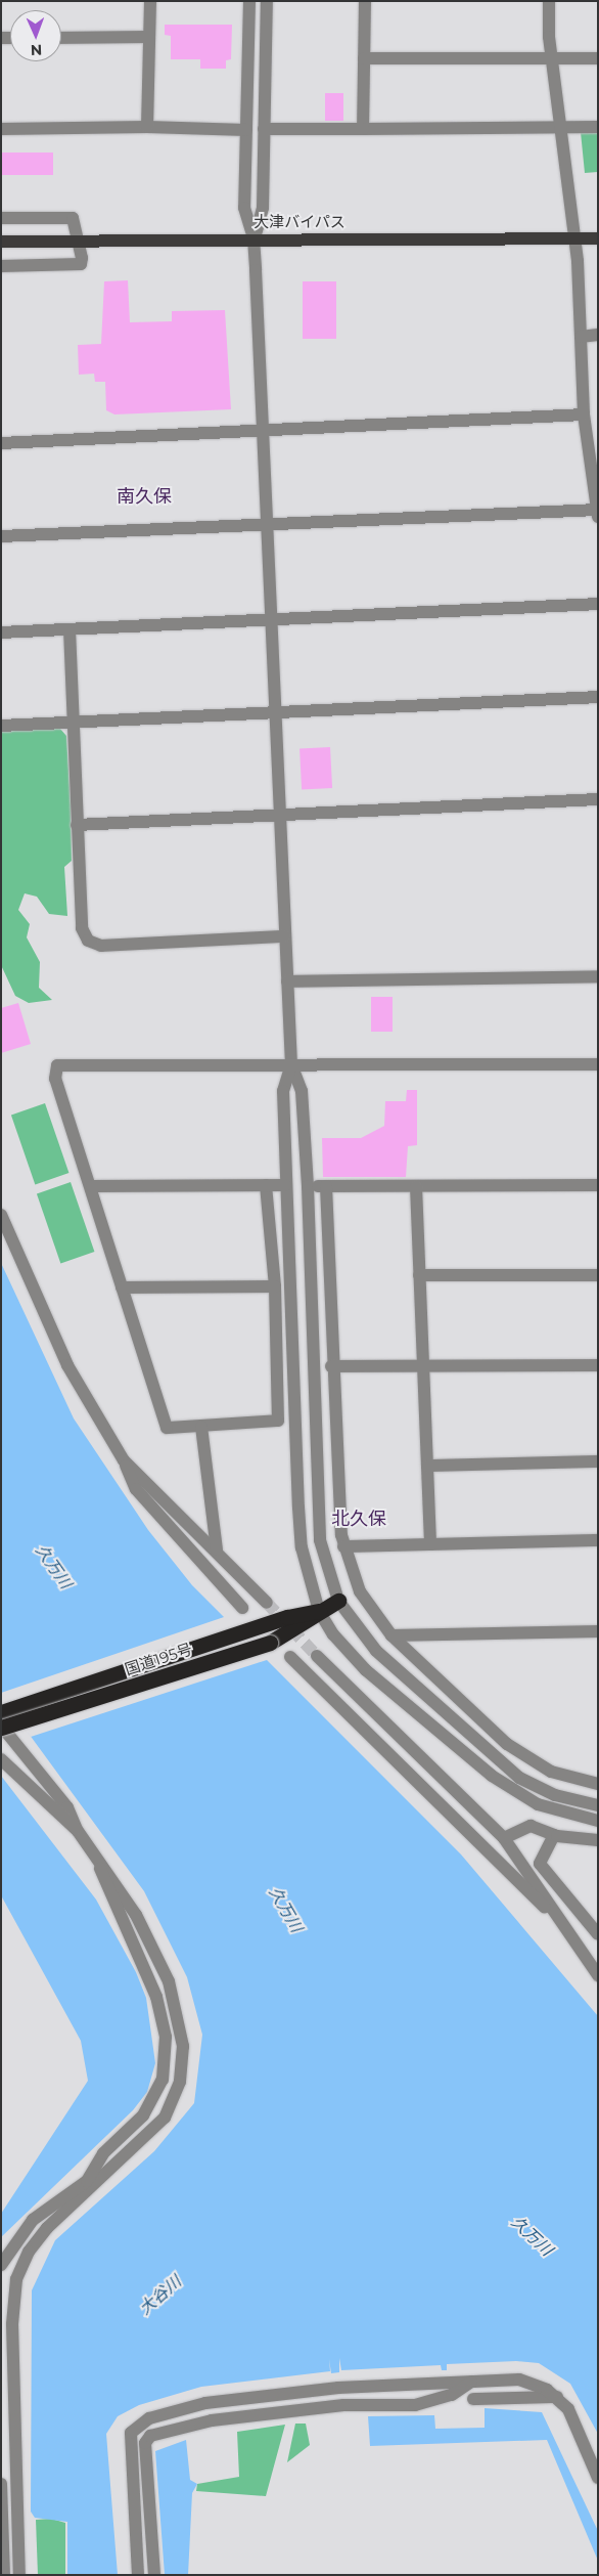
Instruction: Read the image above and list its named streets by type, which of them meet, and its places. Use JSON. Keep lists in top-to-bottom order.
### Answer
{
  "streets": {
    "highway": ["国道195号"],
    "main road": ["大津バイパス"]
  },
  "districts": ["南久保", "北久保"],
  "water": ["久万川", "大谷川"],
  "north": "bottom"
}
